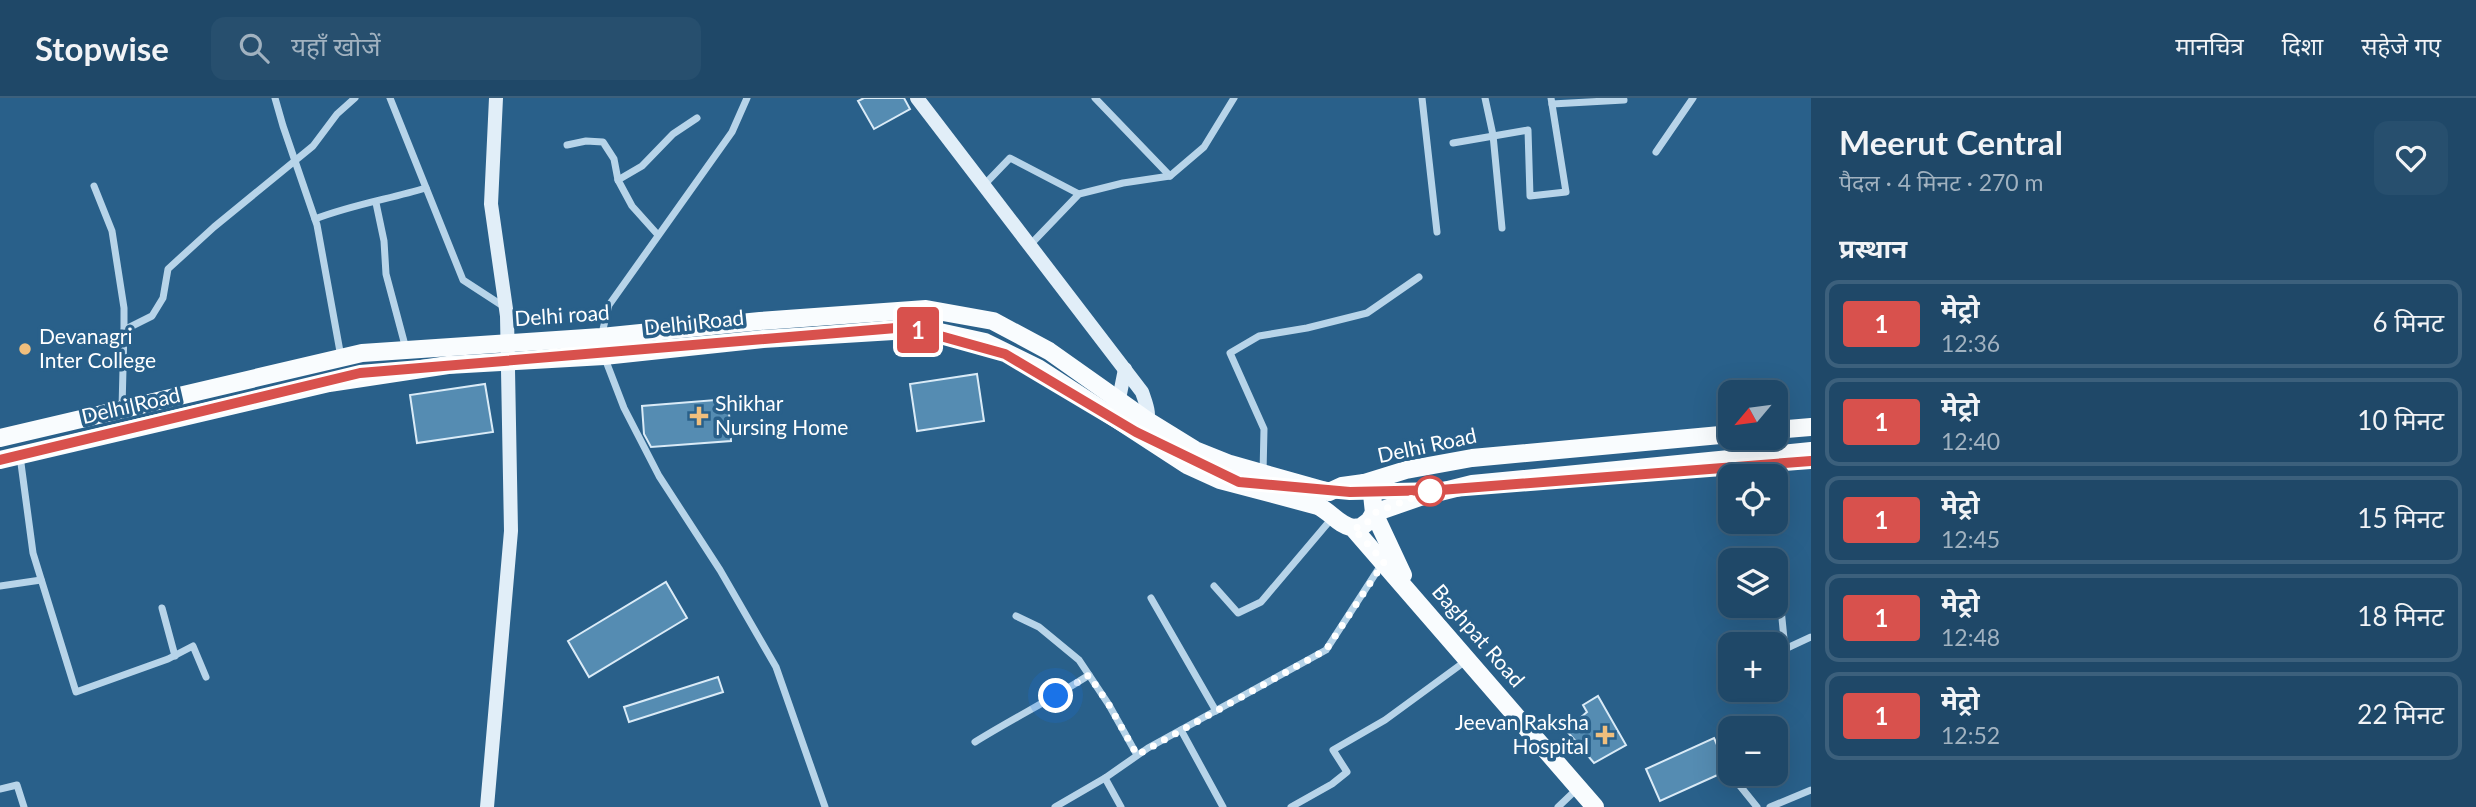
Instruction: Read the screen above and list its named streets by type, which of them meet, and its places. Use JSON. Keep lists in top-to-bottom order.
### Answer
{
  "streets": {
    "main road": ["Delhi road", "Delhi Road", "Baghpat Road"]
  },
  "crossings": [
    ["Delhi road", "Delhi Road"],
    ["Delhi Road", "Baghpat Road"]
  ],
  "places": {
    "other": ["Devanagri Inter College"],
    "health": ["Shikhar Nursing Home", "Jeevan Raksha Hospital"]
  },
  "lines": ["metro line 1"],
  "north": "bottom left",
  "page": {
    "header": "Stopwise",
    "search": "यहाँ खोजें",
    "nav": ["मानचित्र", "दिशा", "सहेजे गए"],
    "on_map": "1",
    "heading": [
      ["Meerut Central", "पैदल · 4 मिनट · 270 m"],
      "प्रस्थान"
    ],
    "list": [
      {
        "mark": "1",
        "name": "मेट्रो",
        "note": "12:36",
        "value": "6 मिनट"
      },
      {
        "mark": "1",
        "name": "मेट्रो",
        "note": "12:40",
        "value": "10 मिनट"
      },
      {
        "mark": "1",
        "name": "मेट्रो",
        "note": "12:45",
        "value": "15 मिनट"
      },
      {
        "mark": "1",
        "name": "मेट्रो",
        "note": "12:48",
        "value": "18 मिनट"
      },
      {
        "mark": "1",
        "name": "मेट्रो",
        "note": "12:52",
        "value": "22 मिनट"
      }
    ],
    "map_buttons": ["+", "−"]
  }
}
